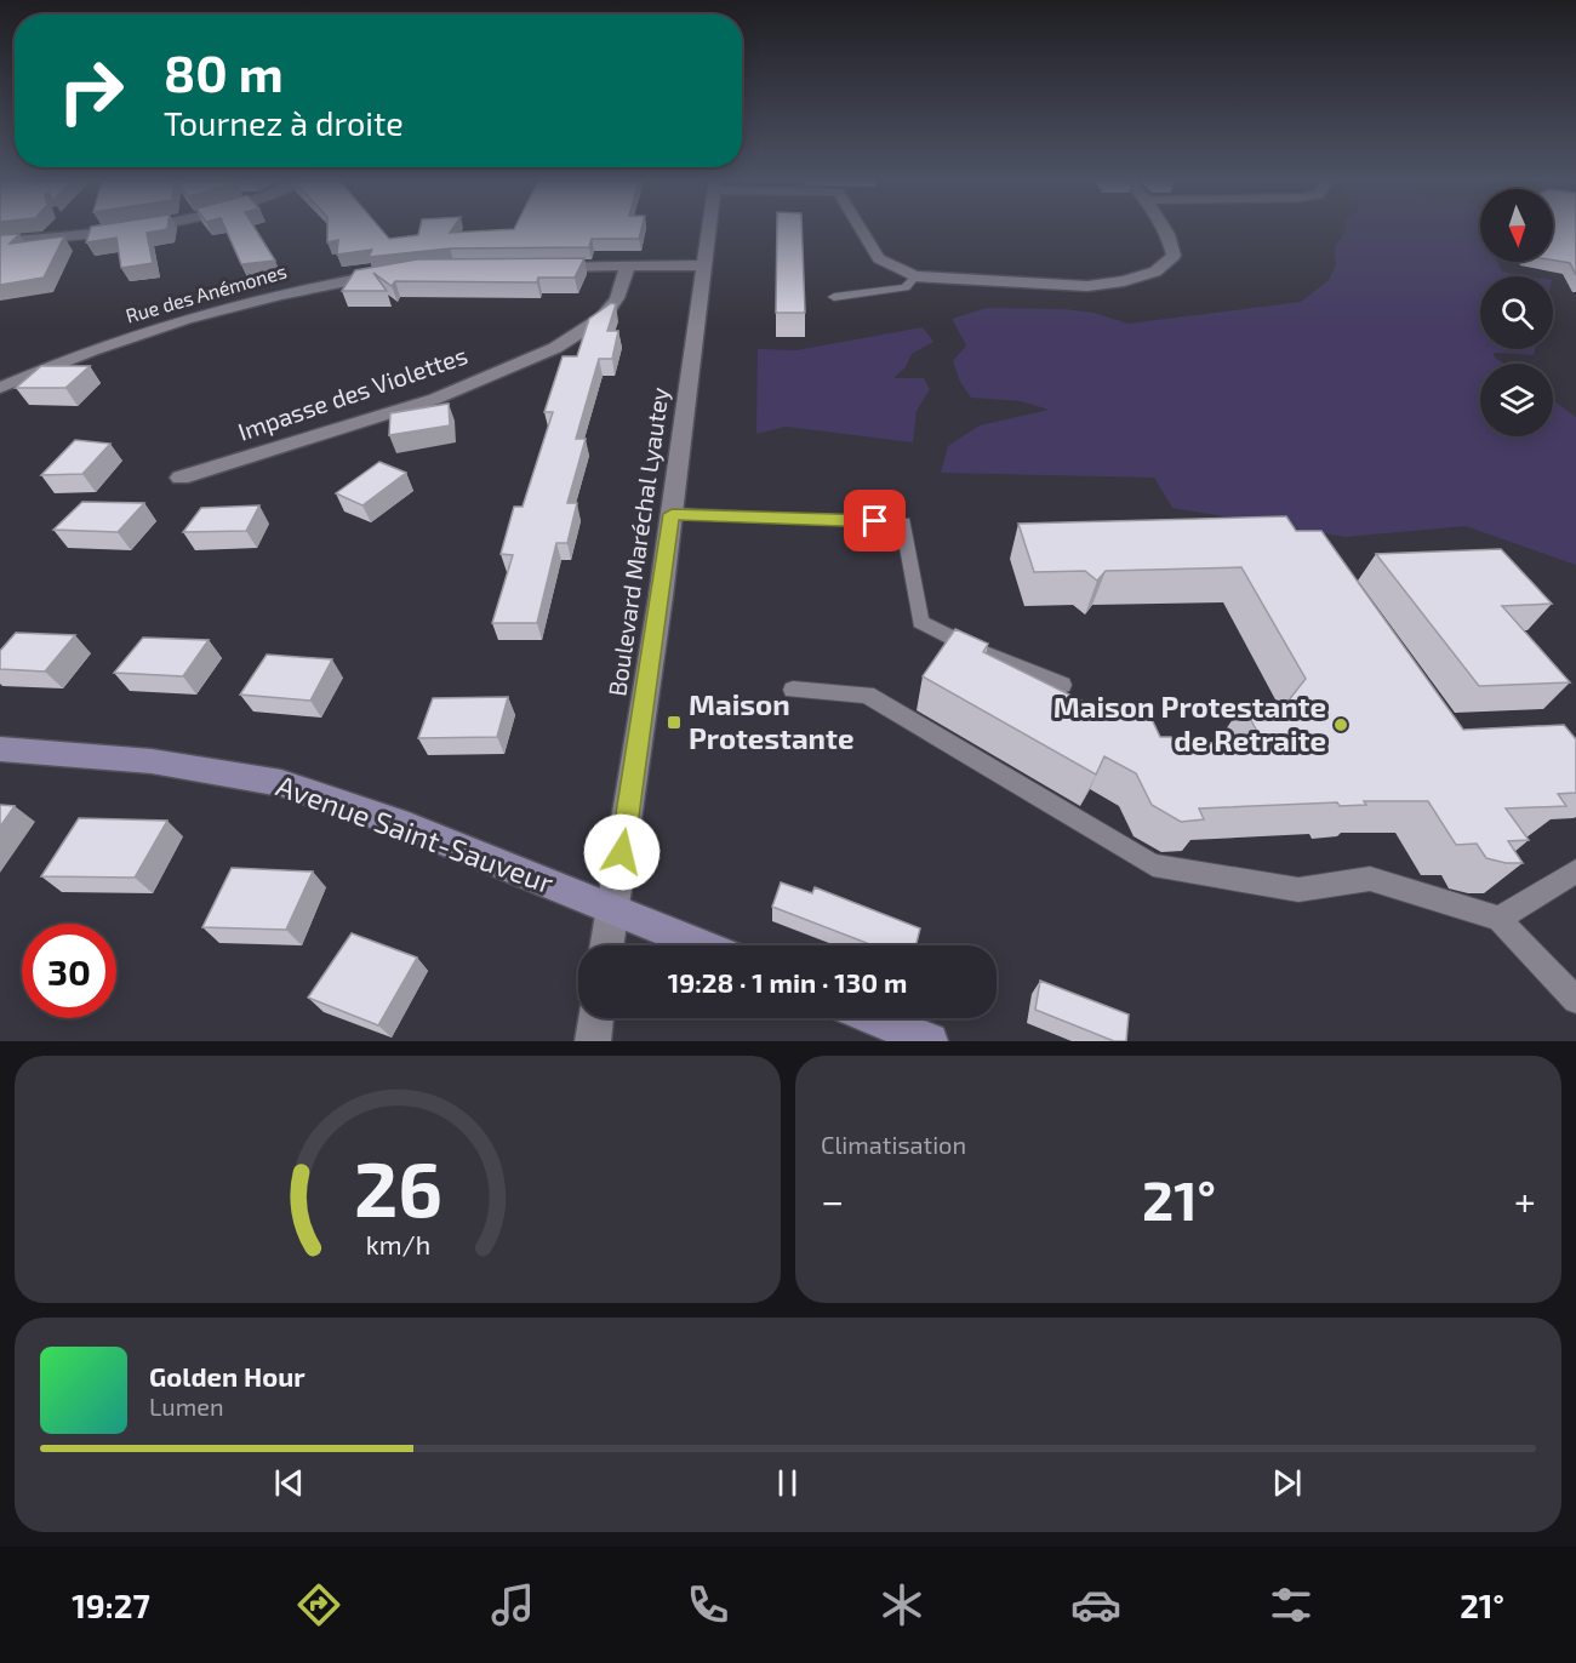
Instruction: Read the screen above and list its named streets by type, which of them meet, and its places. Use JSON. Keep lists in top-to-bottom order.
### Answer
{
  "streets": {
    "street": [
      "Rue des Anémones",
      "Impasse des Violettes",
      "Boulevard Maréchal Lyautey",
      "Avenue Saint-Sauveur"
    ]
  },
  "crossings": [
    ["Boulevard Maréchal Lyautey", "Avenue Saint-Sauveur"]
  ],
  "places": {
    "transit": ["Maison Protestante"],
    "other": ["Maison Protestante de Retraite"]
  },
  "north": "bottom",
  "page": {
    "turn": ["80 m", "Tournez à droite"],
    "limit": "30",
    "trip": "19:28 · 1 min · 130 m",
    "tile": "Climatisation",
    "heat": ["−", "21°", "+"],
    "song": ["Golden Hour", "Lumen"],
    "tabs": ["19:27", "21°"],
    "gauge": ["26", "km/h"]
  }
}
